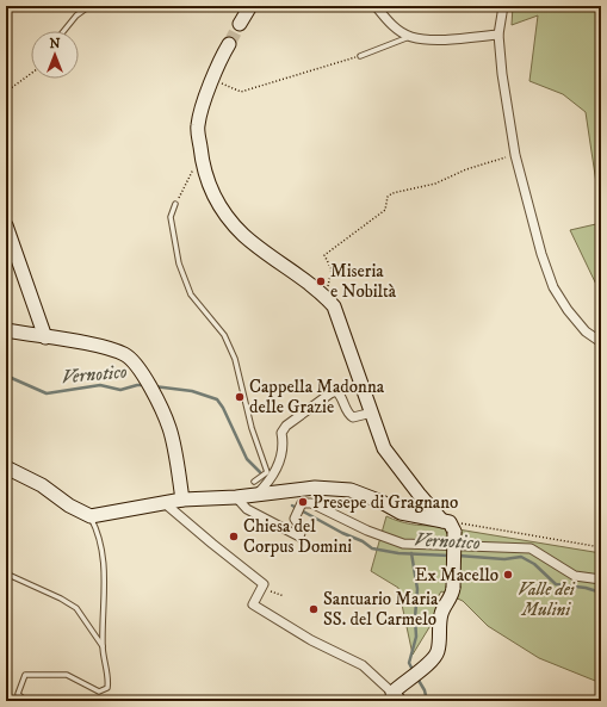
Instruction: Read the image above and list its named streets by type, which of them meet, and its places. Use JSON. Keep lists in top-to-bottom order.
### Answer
{
  "water": ["Vernotico"],
  "parks": ["Valle dei Mulini"],
  "places": [
    "Miseria e Nobiltà",
    "Cappella Madonna delle Grazie",
    "Presepe di Gragnano",
    "Chiesa del Corpus Domini",
    "Ex Macello",
    "Santuario Maria SS. del Carmelo"
  ],
  "north": "top"
}
